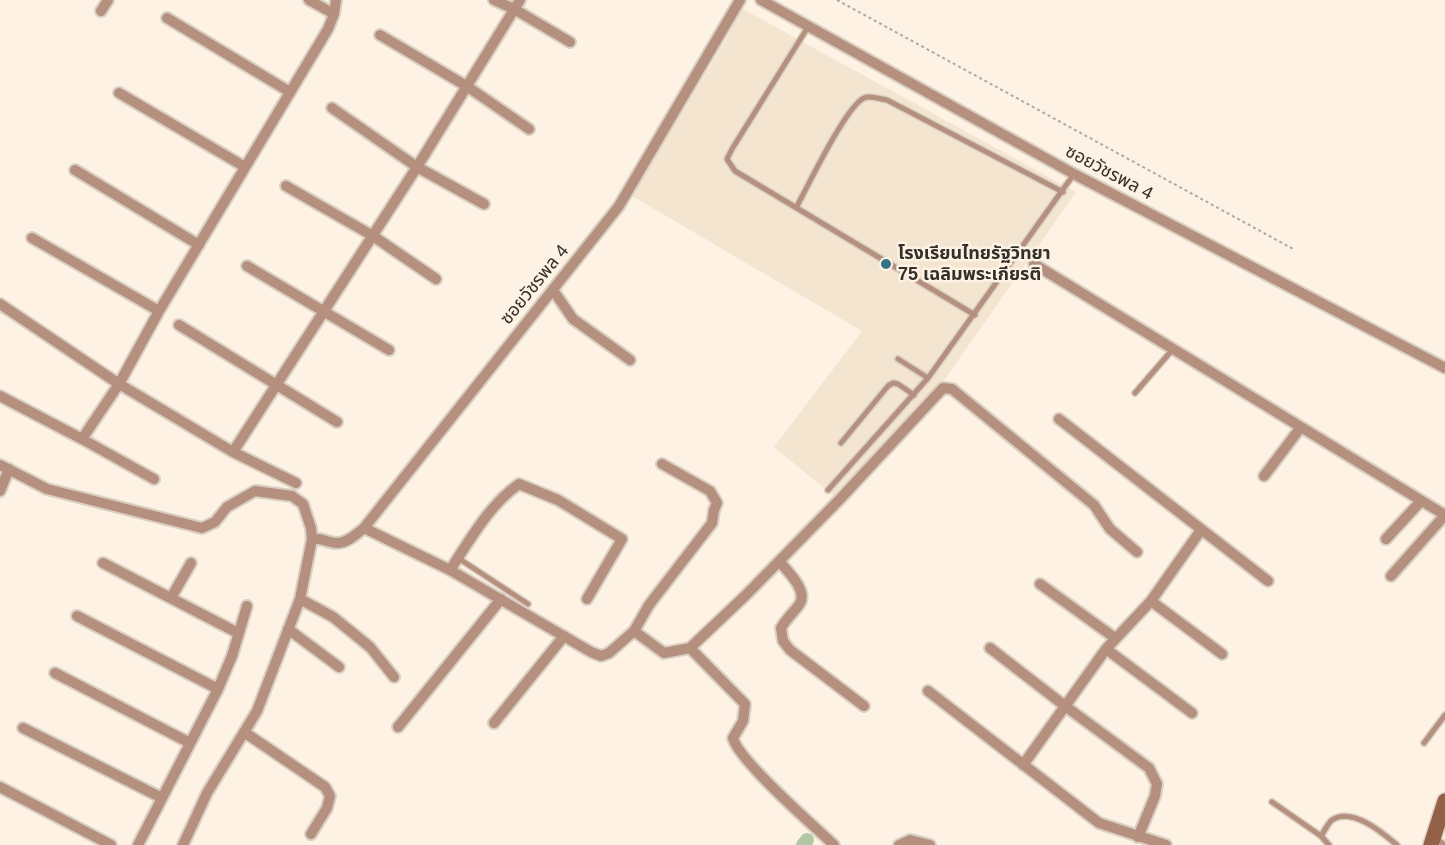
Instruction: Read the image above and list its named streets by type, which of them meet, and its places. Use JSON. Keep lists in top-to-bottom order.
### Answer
{
  "streets": {
    "street": ["ซอยวัชรพล 4"]
  },
  "places": ["โรงเรียนไทยรัฐวิทยา 75 เฉลิมพระเกียรติ"]
}
